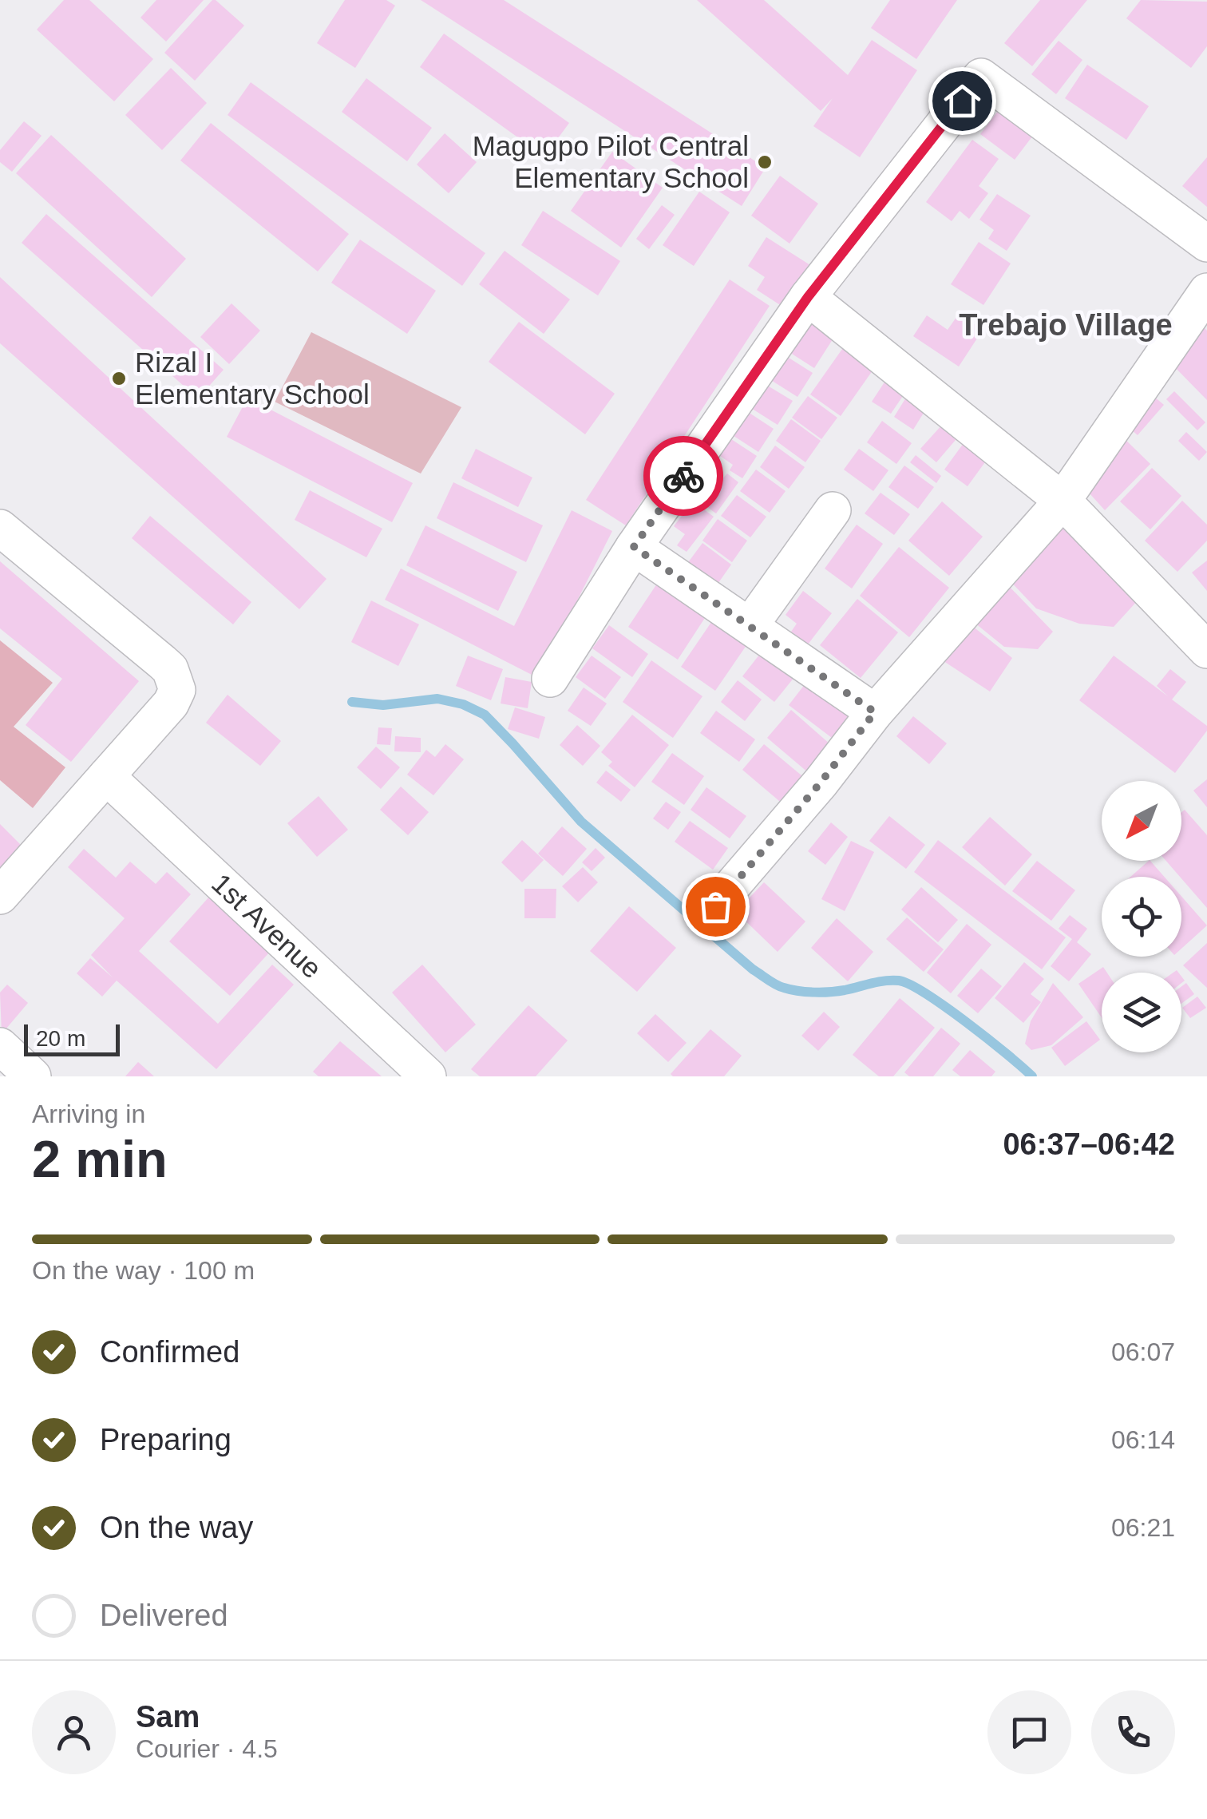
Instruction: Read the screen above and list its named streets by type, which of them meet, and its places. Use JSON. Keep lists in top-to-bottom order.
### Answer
{
  "streets": {
    "street": ["1st Avenue"]
  },
  "districts": ["Trebajo Village"],
  "places": ["Magugpo Pilot Central Elementary School", "Rizal I Elementary School"],
  "scale_bar": "20 m",
  "north": "bottom left",
  "page": {
    "scale": "20 m",
    "heading": ["2 min", "Arriving in", "06:37–06:42"],
    "panel": ["Sam", "Courier · 4.5"],
    "bar": "On the way · 100 m",
    "list": [
      ["Confirmed", "06:07"],
      ["Preparing", "06:14"],
      ["On the way", "06:21"],
      "Delivered"
    ]
  }
}
